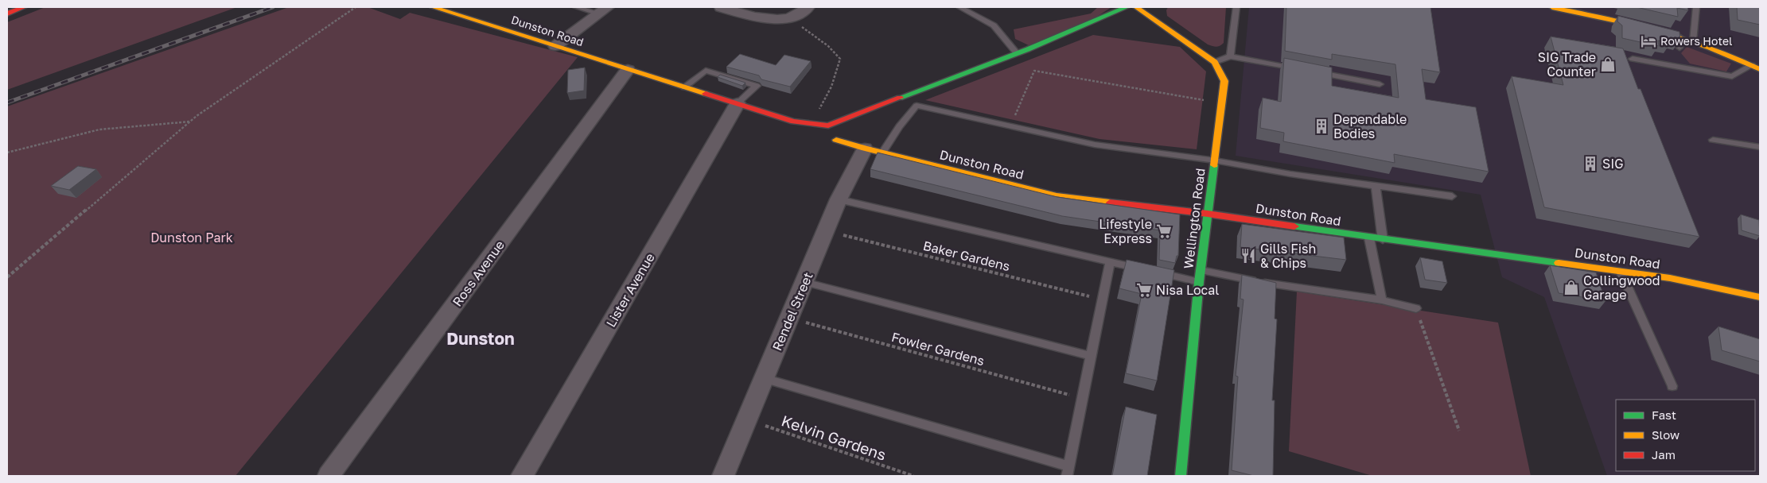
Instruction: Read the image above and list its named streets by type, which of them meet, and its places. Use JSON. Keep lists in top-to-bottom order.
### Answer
{
  "streets": {
    "main road": ["Dunston Road", "Wellington Road"],
    "street": ["Ross Avenue", "Lister Avenue", "Rendel Street"],
    "path": ["Baker Gardens", "Fowler Gardens", "Kelvin Gardens"]
  },
  "crossings": [
    ["Dunston Road", "Wellington Road"],
    ["Dunston Road", "Ross Avenue"],
    ["Dunston Road", "Lister Avenue"],
    ["Dunston Road", "Rendel Street"],
    ["Baker Gardens", "Rendel Street"],
    ["Rendel Street", "Fowler Gardens"],
    ["Rendel Street", "Kelvin Gardens"]
  ],
  "districts": ["Dunston"],
  "parks": ["Dunston Park"],
  "places": {
    "hotel": ["Rowers Hotel"],
    "shop": ["SIG Trade Counter", "Collingwood Garage"],
    "building": ["Dependable Bodies", "SIG"],
    "supermarket": ["Lifestyle Express", "Nisa Local"],
    "restaurant": ["Gills Fish & Chips"]
  },
  "legend": ["Fast", "Slow", "Jam"]
}
